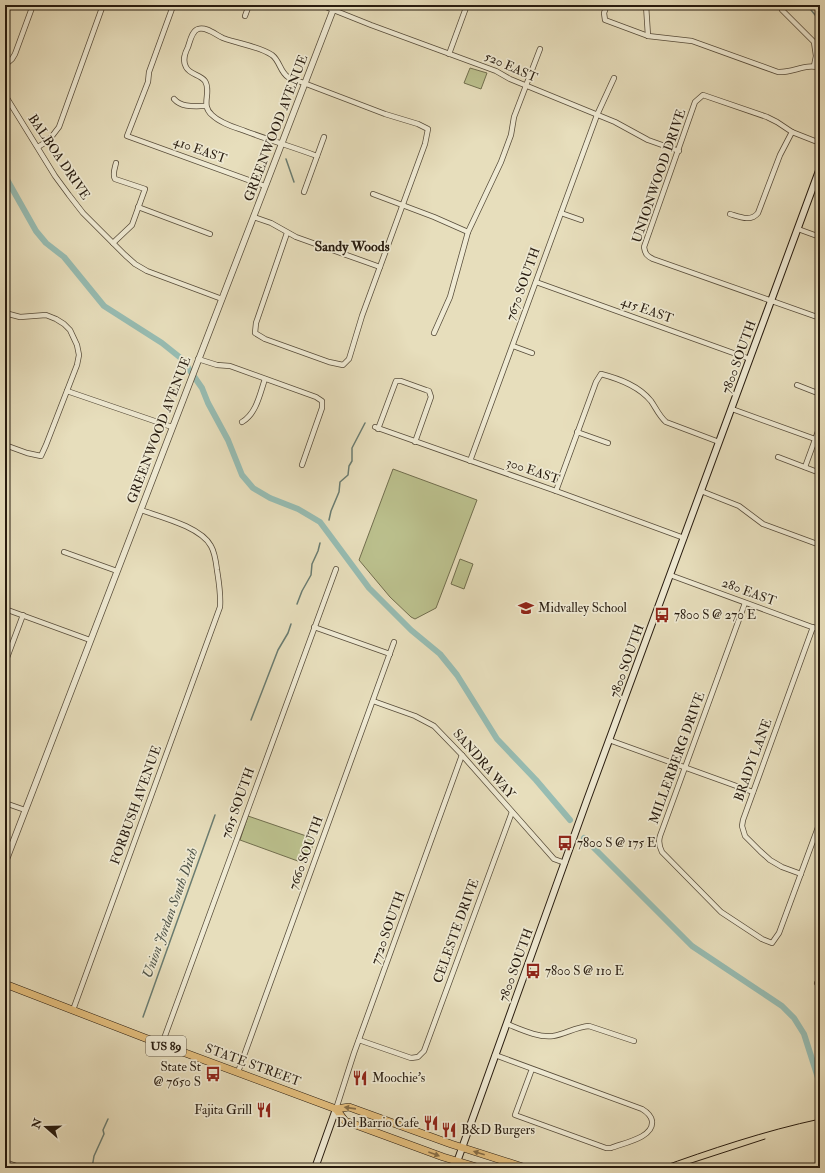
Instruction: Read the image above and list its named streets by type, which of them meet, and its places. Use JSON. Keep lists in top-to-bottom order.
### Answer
{
  "streets": {
    "main road": ["7800 SOUTH", "US 89", "STATE STREET"],
    "street": [
      "520 EAST",
      "GREENWOOD AVENUE",
      "410 EAST",
      "BALBOA DRIVE",
      "UNIONWOOD DRIVE",
      "7670 SOUTH",
      "415 EAST",
      "300 EAST",
      "280 EAST",
      "MILLERBERG DRIVE",
      "BRADY LANE",
      "SANDRA WAY",
      "7615 SOUTH",
      "FORBUSH AVENUE",
      "7660 SOUTH",
      "7720 SOUTH",
      "CELESTE DRIVE"
    ]
  },
  "crossings": [
    ["520 EAST", "GREENWOOD AVENUE"],
    ["520 EAST", "UNIONWOOD DRIVE"],
    ["520 EAST", "7670 SOUTH"],
    ["GREENWOOD AVENUE", "410 EAST"],
    ["GREENWOOD AVENUE", "BALBOA DRIVE"],
    ["GREENWOOD AVENUE", "FORBUSH AVENUE"],
    ["UNIONWOOD DRIVE", "7800 SOUTH"],
    ["7670 SOUTH", "415 EAST"],
    ["7670 SOUTH", "300 EAST"],
    ["415 EAST", "7800 SOUTH"],
    ["7800 SOUTH", "300 EAST"],
    ["7800 SOUTH", "280 EAST"],
    ["7800 SOUTH", "SANDRA WAY"],
    ["7800 SOUTH", "STATE STREET"],
    ["280 EAST", "MILLERBERG DRIVE"],
    ["280 EAST", "BRADY LANE"],
    ["MILLERBERG DRIVE", "BRADY LANE"],
    ["SANDRA WAY", "7660 SOUTH"],
    ["SANDRA WAY", "7720 SOUTH"],
    ["SANDRA WAY", "CELESTE DRIVE"],
    ["7615 SOUTH", "STATE STREET"],
    ["FORBUSH AVENUE", "STATE STREET"],
    ["7660 SOUTH", "STATE STREET"],
    ["7720 SOUTH", "CELESTE DRIVE"],
    ["7720 SOUTH", "STATE STREET"]
  ],
  "districts": ["Sandy Woods"],
  "water": ["Union Jordan South Ditch"],
  "places": {
    "school or university": ["Midvalley School"],
    "bus stop": [
      "7800 S @ 270 E",
      "7800 S @ 175 E",
      "7800 S @ 110 E",
      "State St @ 7650 S"
    ],
    "restaurant": [
      "Moochie's",
      "Fajita Grill",
      "Del Barrio Cafe",
      "B&D Burgers"
    ]
  },
  "north": "left"
}
